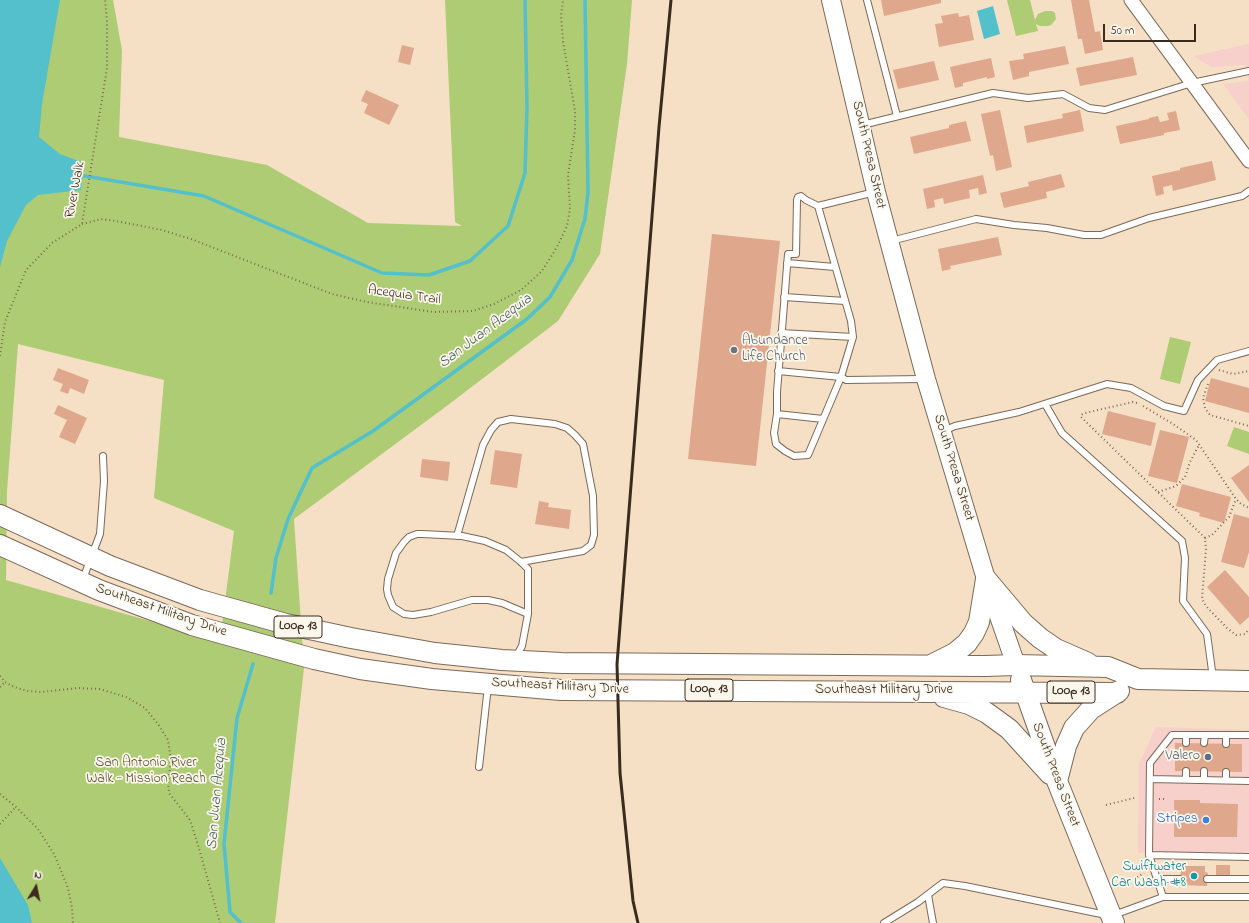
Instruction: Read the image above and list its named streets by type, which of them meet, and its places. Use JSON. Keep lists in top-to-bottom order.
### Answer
{
  "streets": {
    "main road": ["South Presa Street", "Southeast Military Drive", "Loop 13"],
    "path": ["River Walk", "Acequia Trail"]
  },
  "crossings": [
    ["South Presa Street", "Southeast Military Drive"],
    ["River Walk", "Acequia Trail"]
  ],
  "water": ["San Juan Acequia"],
  "parks": ["San Antonio River Walk - Mission Reach"],
  "places": [
    "Abundance Life Church",
    "Valero",
    "Stripes",
    "Swiftwater Car Wash #8"
  ],
  "scale_bar": "50 m",
  "north": "top"
}
